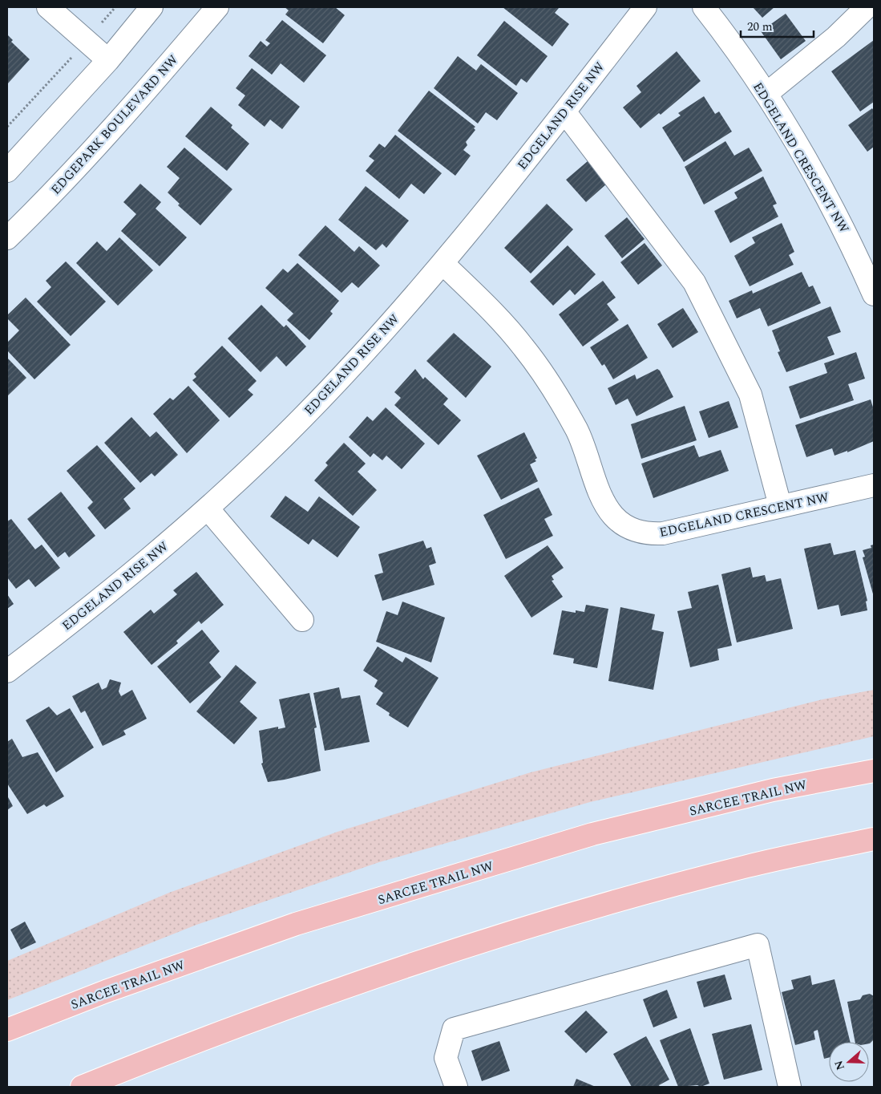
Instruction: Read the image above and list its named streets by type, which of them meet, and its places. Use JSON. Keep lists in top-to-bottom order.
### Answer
{
  "streets": {
    "main road": ["SARCEE TRAIL NW"],
    "street": ["EDGELAND RISE NW", "EDGEPARK BOULEVARD NW", "EDGELAND CRESCENT NW"]
  },
  "crossings": [
    ["EDGELAND RISE NW", "EDGELAND CRESCENT NW"]
  ],
  "scale_bar": "20 m",
  "north": "left"
}
